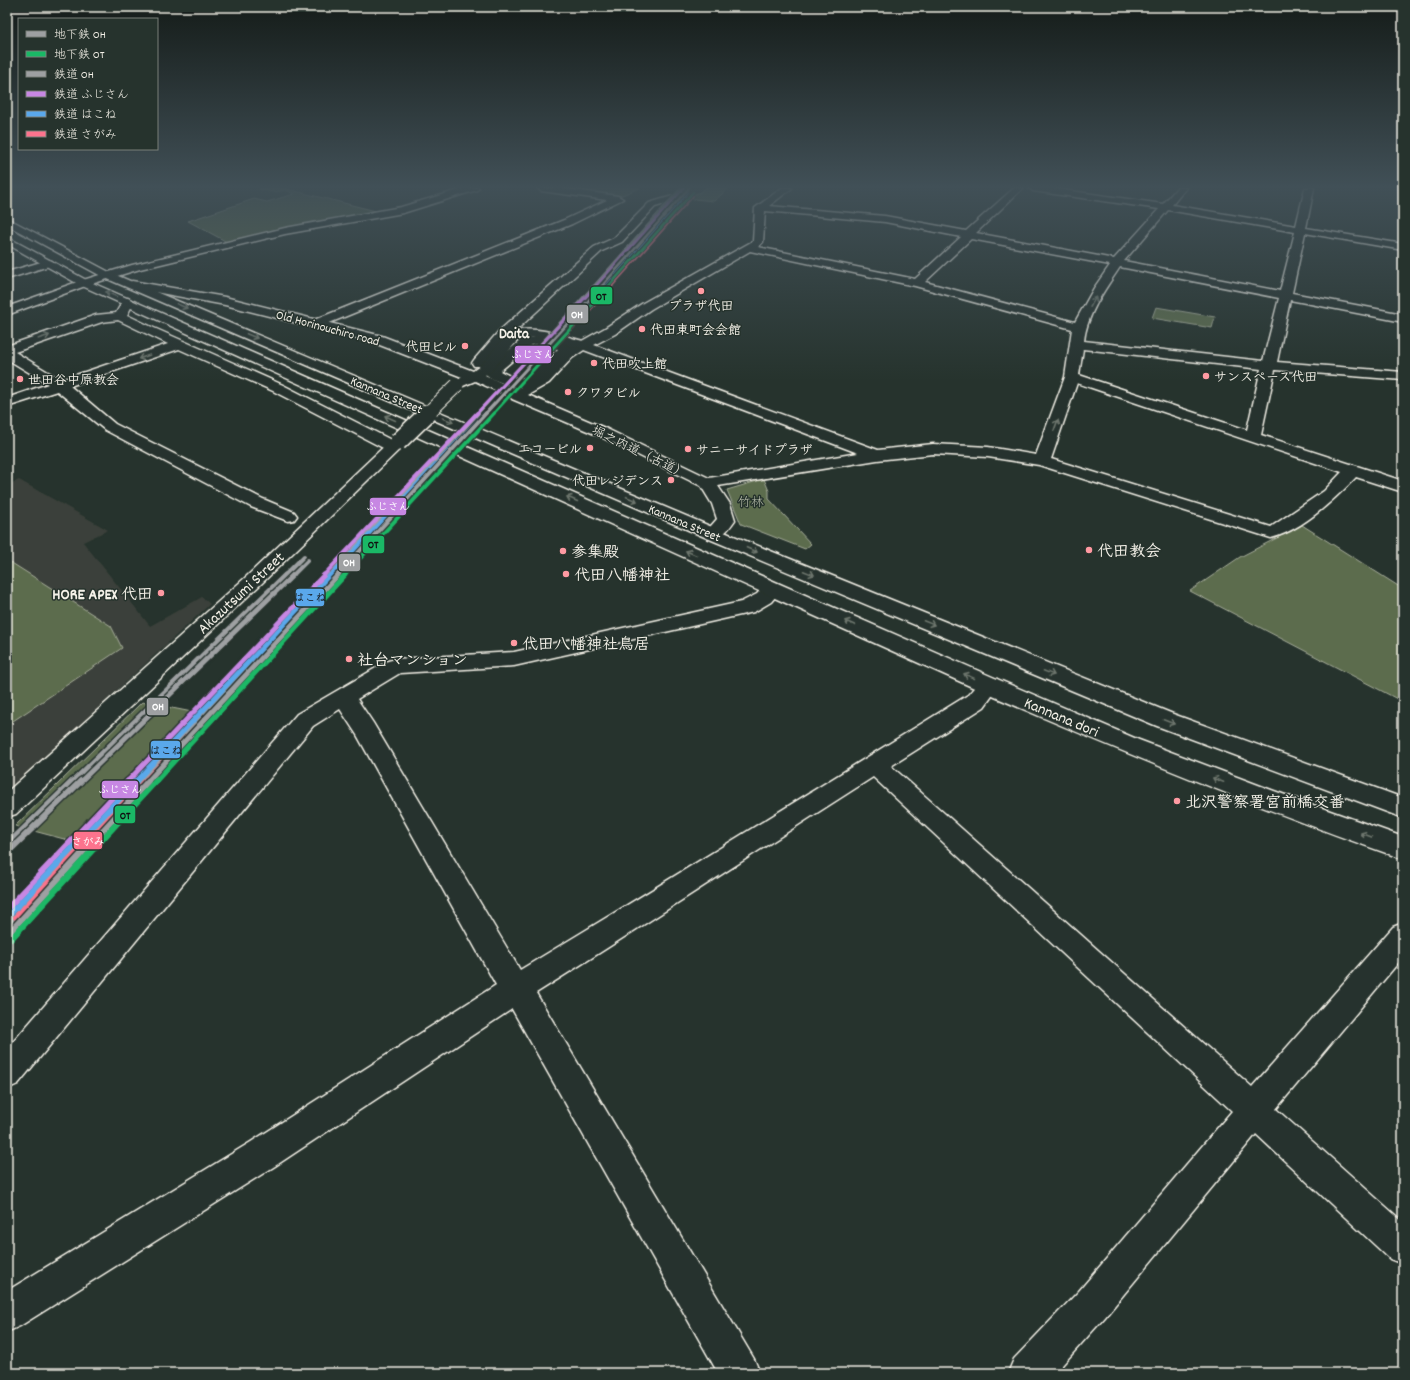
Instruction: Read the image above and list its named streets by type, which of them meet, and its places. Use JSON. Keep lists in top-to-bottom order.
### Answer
{
  "streets": {
    "street": [
      "Old Horinouchiro road",
      "Kannana Street",
      "堀之内道（古道）",
      "Akazutsumi Street",
      "Kannana dori"
    ]
  },
  "crossings": [
    ["Old Horinouchiro road", "Kannana Street"],
    ["Old Horinouchiro road", "堀之内道（古道）"],
    ["Old Horinouchiro road", "Akazutsumi Street"],
    ["Kannana Street", "堀之内道（古道）"],
    ["Kannana Street", "Kannana dori"]
  ],
  "districts": ["Daita"],
  "parks": ["竹林"],
  "places": [
    "プラザ代田",
    "代田東町会会館",
    "代田ビル",
    "代田吹上館",
    "サンスペース代田",
    "世田谷中原教会",
    "クワタビル",
    "エコービル",
    "サニーサイドプラザ",
    "代田レジデンス",
    "代田教会",
    "参集殿",
    "代田八幡神社",
    "HORE APEX 代田",
    "代田八幡神社鳥居",
    "社台マンション",
    "北沢警察署宮前橋交番"
  ],
  "lines": [
    "metro line OH",
    "metro line OT",
    "rail line OH",
    "rail line ふじさん",
    "rail line はこね",
    "rail line さがみ"
  ],
  "legend": [
    "地下鉄 OH",
    "地下鉄 OT",
    "鉄道 OH",
    "鉄道 ふじさん",
    "鉄道 はこね",
    "鉄道 さがみ"
  ]
}
